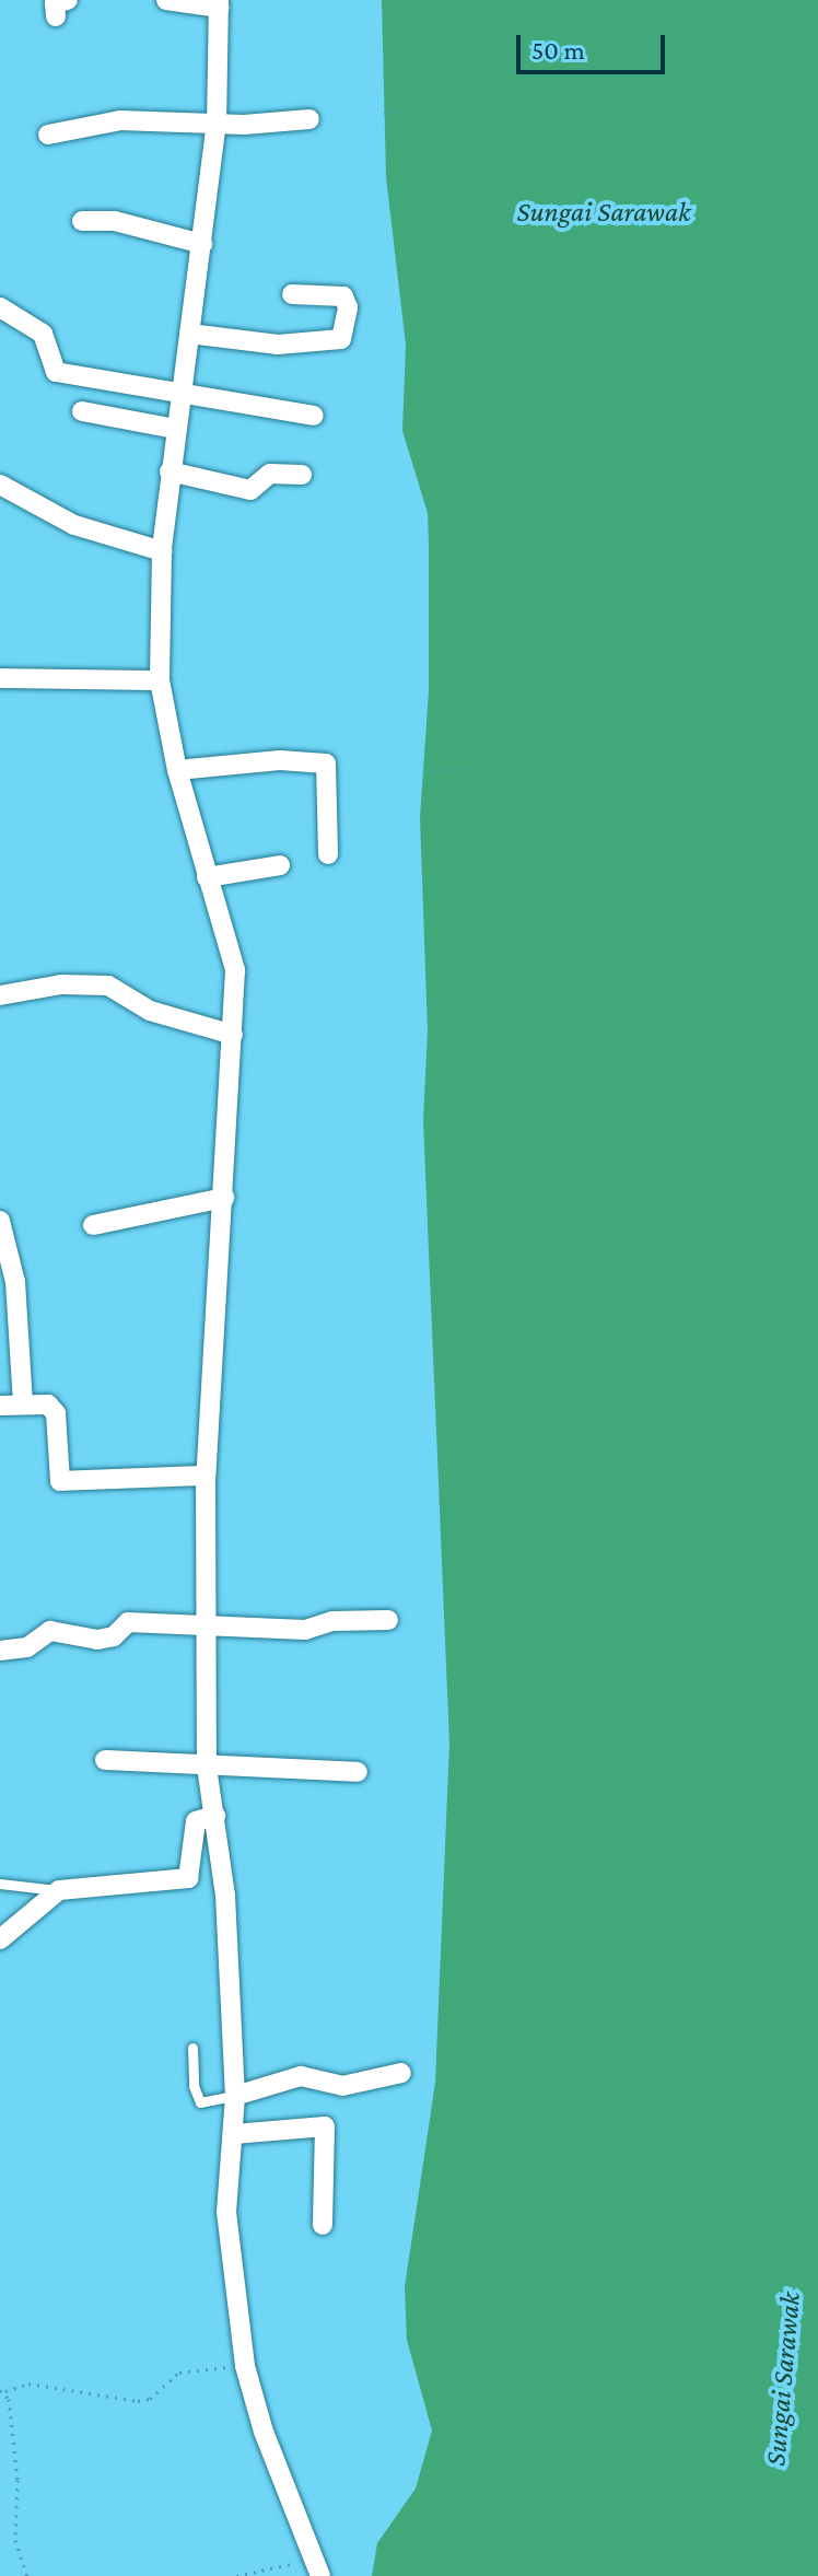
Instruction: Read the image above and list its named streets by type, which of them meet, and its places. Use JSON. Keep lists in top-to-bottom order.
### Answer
{
  "water": ["Sungai Sarawak"],
  "scale_bar": "50 m"
}
